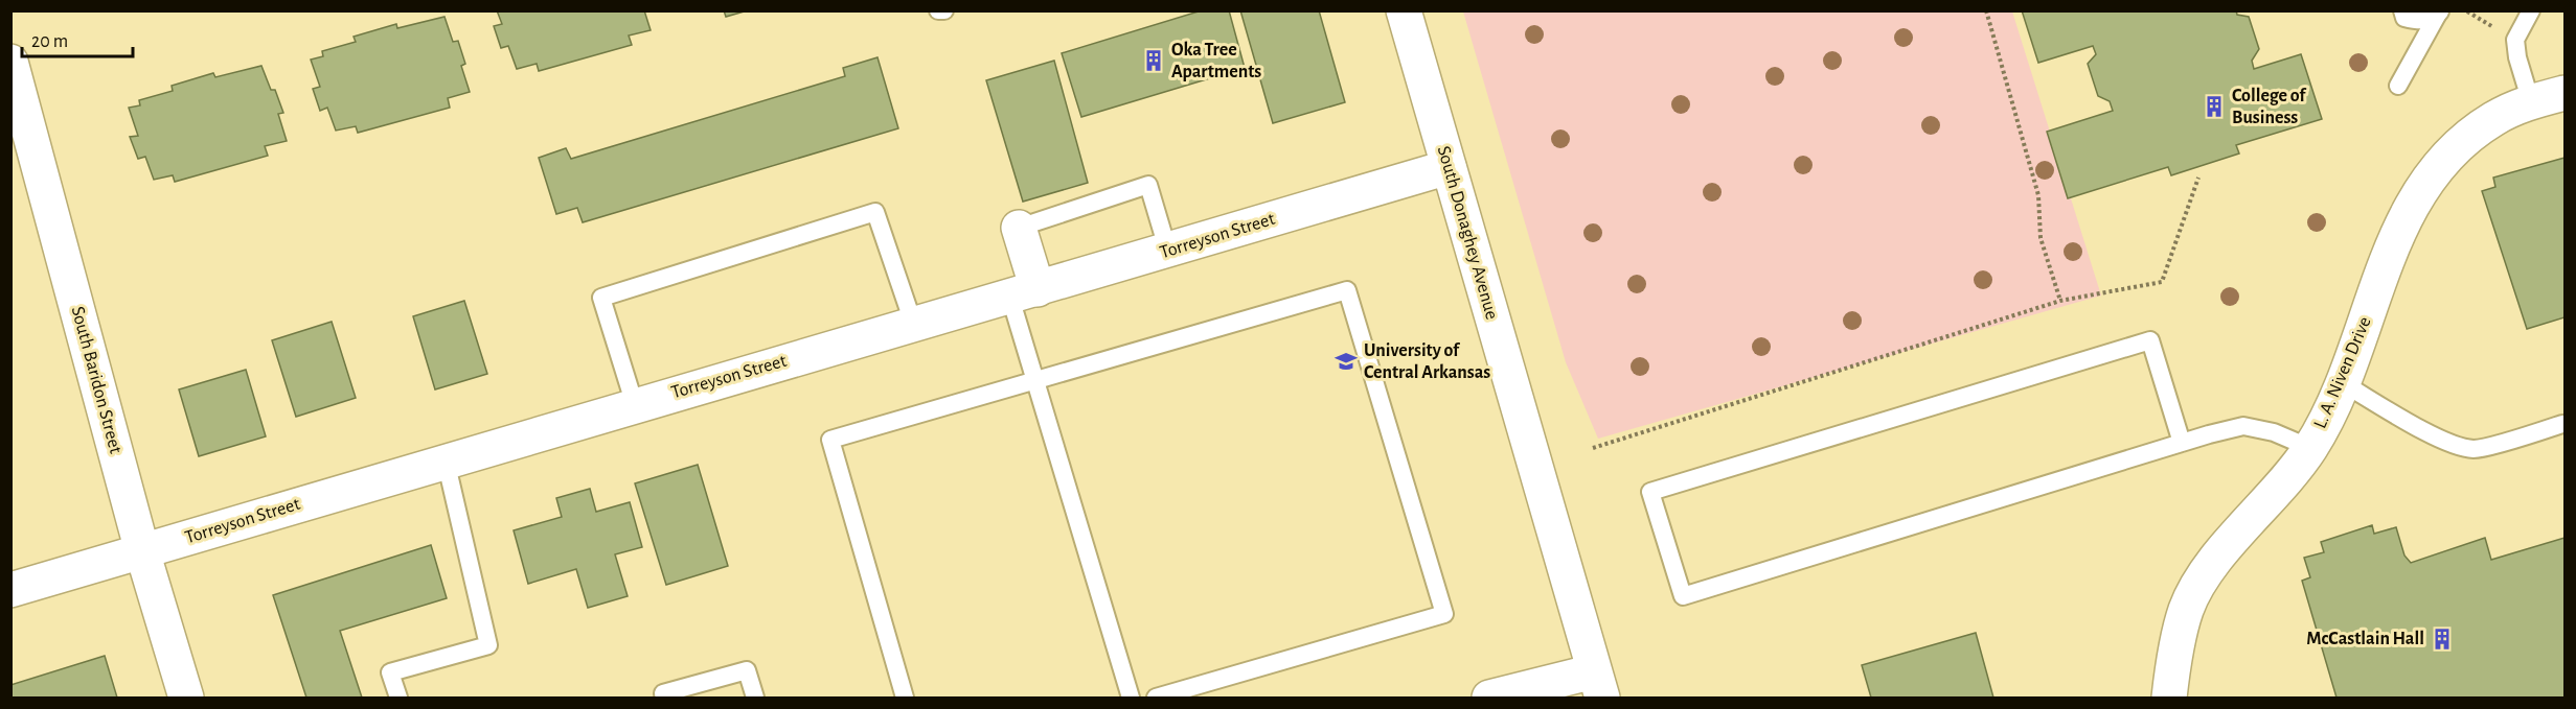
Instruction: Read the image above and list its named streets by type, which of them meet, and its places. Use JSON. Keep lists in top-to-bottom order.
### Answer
{
  "streets": {
    "street": [
      "South Donaghey Avenue",
      "Torreyson Street",
      "L. A. Niven Drive",
      "South Baridon Street"
    ]
  },
  "crossings": [
    ["South Donaghey Avenue", "Torreyson Street"],
    ["Torreyson Street", "South Baridon Street"]
  ],
  "places": {
    "building": ["Oka Tree Apartments", "College of Business", "McCastlain Hall"],
    "school or university": ["University of Central Arkansas"]
  },
  "scale_bar": "20 m"
}
